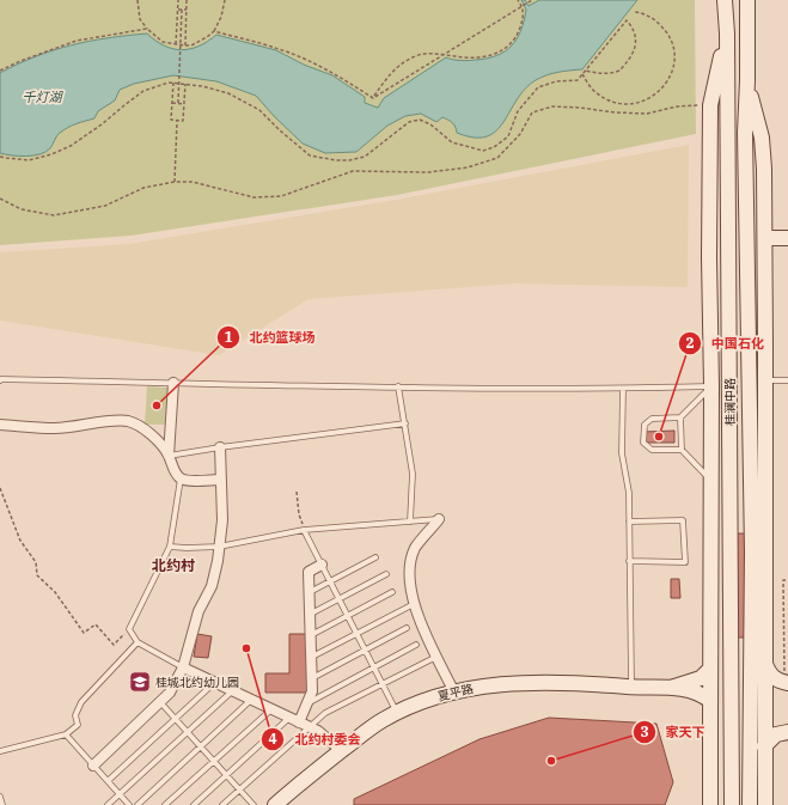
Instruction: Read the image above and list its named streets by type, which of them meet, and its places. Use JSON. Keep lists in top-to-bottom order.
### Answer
{
  "streets": {
    "main road": ["桂澜中路", "夏平路"]
  },
  "districts": ["北约村"],
  "water": ["千灯湖"],
  "places": {
    "other": [
      "北约篮球场",
      "中国石化",
      "北约村委会",
      "家天下"
    ],
    "school or university": ["桂城北约幼儿园"]
  }
}
